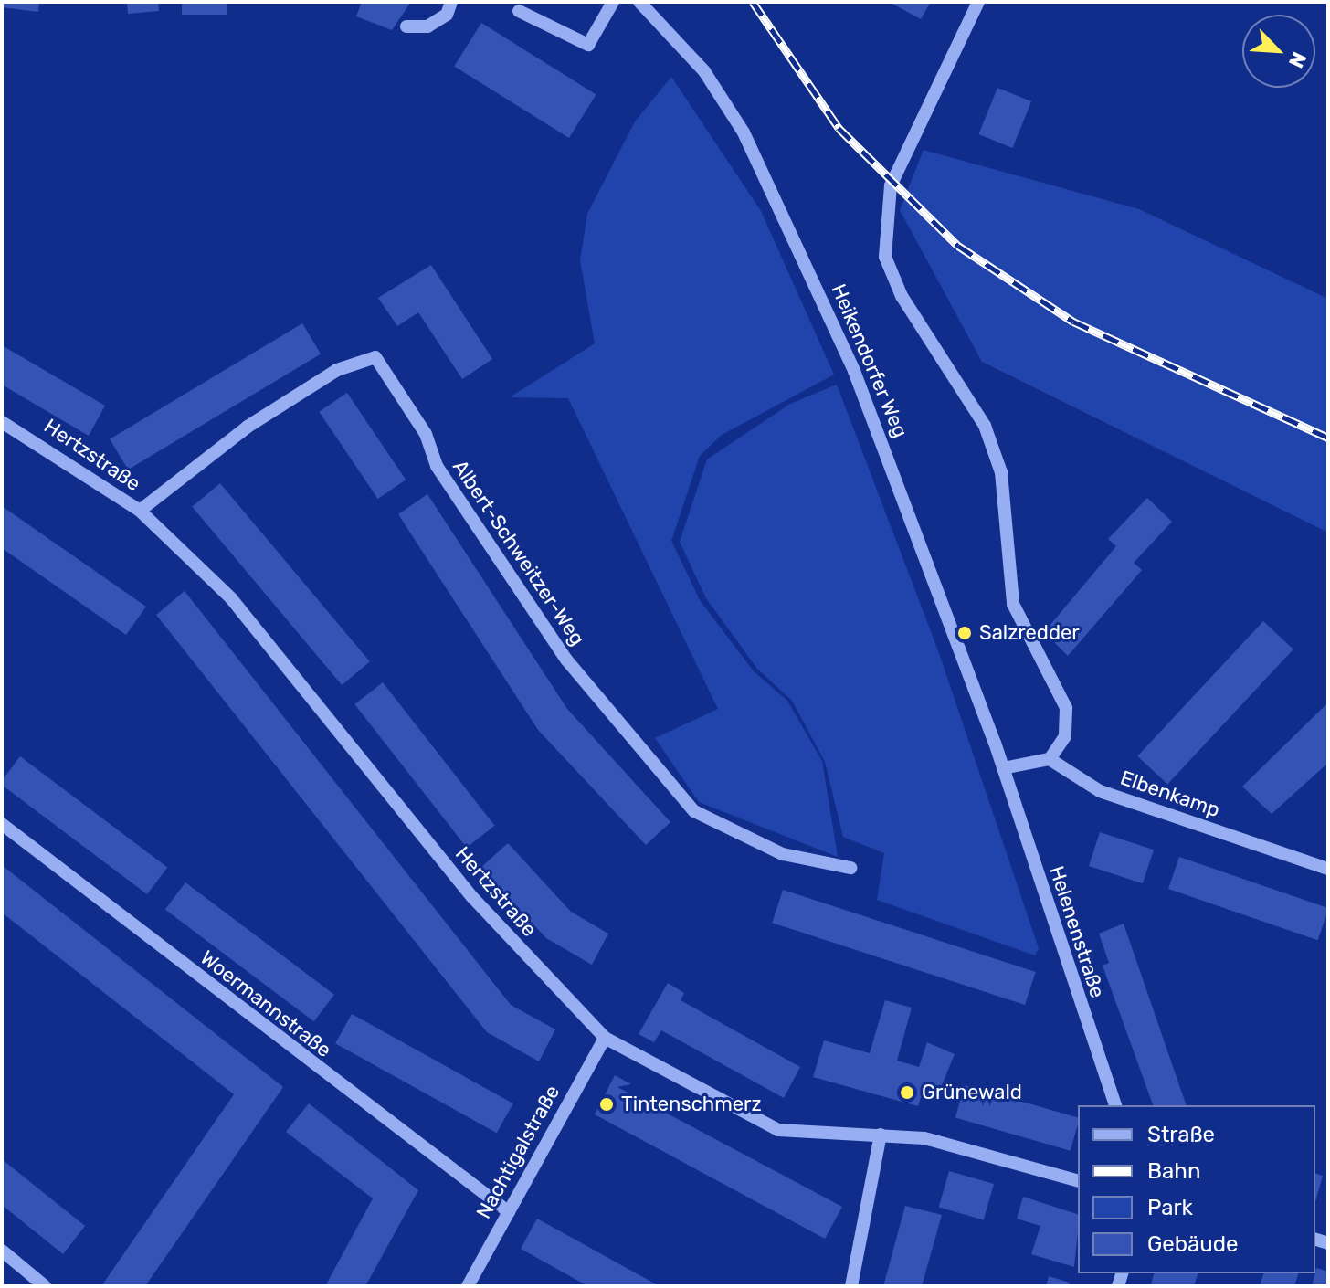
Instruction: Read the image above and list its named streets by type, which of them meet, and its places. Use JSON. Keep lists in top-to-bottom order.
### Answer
{
  "streets": {
    "street": [
      "Heikendorfer Weg",
      "Hertzstraße",
      "Albert-Schweitzer-Weg",
      "Elbenkamp",
      "Helenenstraße",
      "Woermannstraße",
      "Nachtigalstraße"
    ]
  },
  "crossings": [
    ["Heikendorfer Weg", "Helenenstraße"],
    ["Hertzstraße", "Albert-Schweitzer-Weg"],
    ["Hertzstraße", "Nachtigalstraße"],
    ["Woermannstraße", "Nachtigalstraße"]
  ],
  "places": ["Salzredder", "Grünewald", "Tintenschmerz"],
  "legend": [
    "Straße",
    "Bahn",
    "Park",
    "Gebäude"
  ],
  "north": "bottom right"
}
